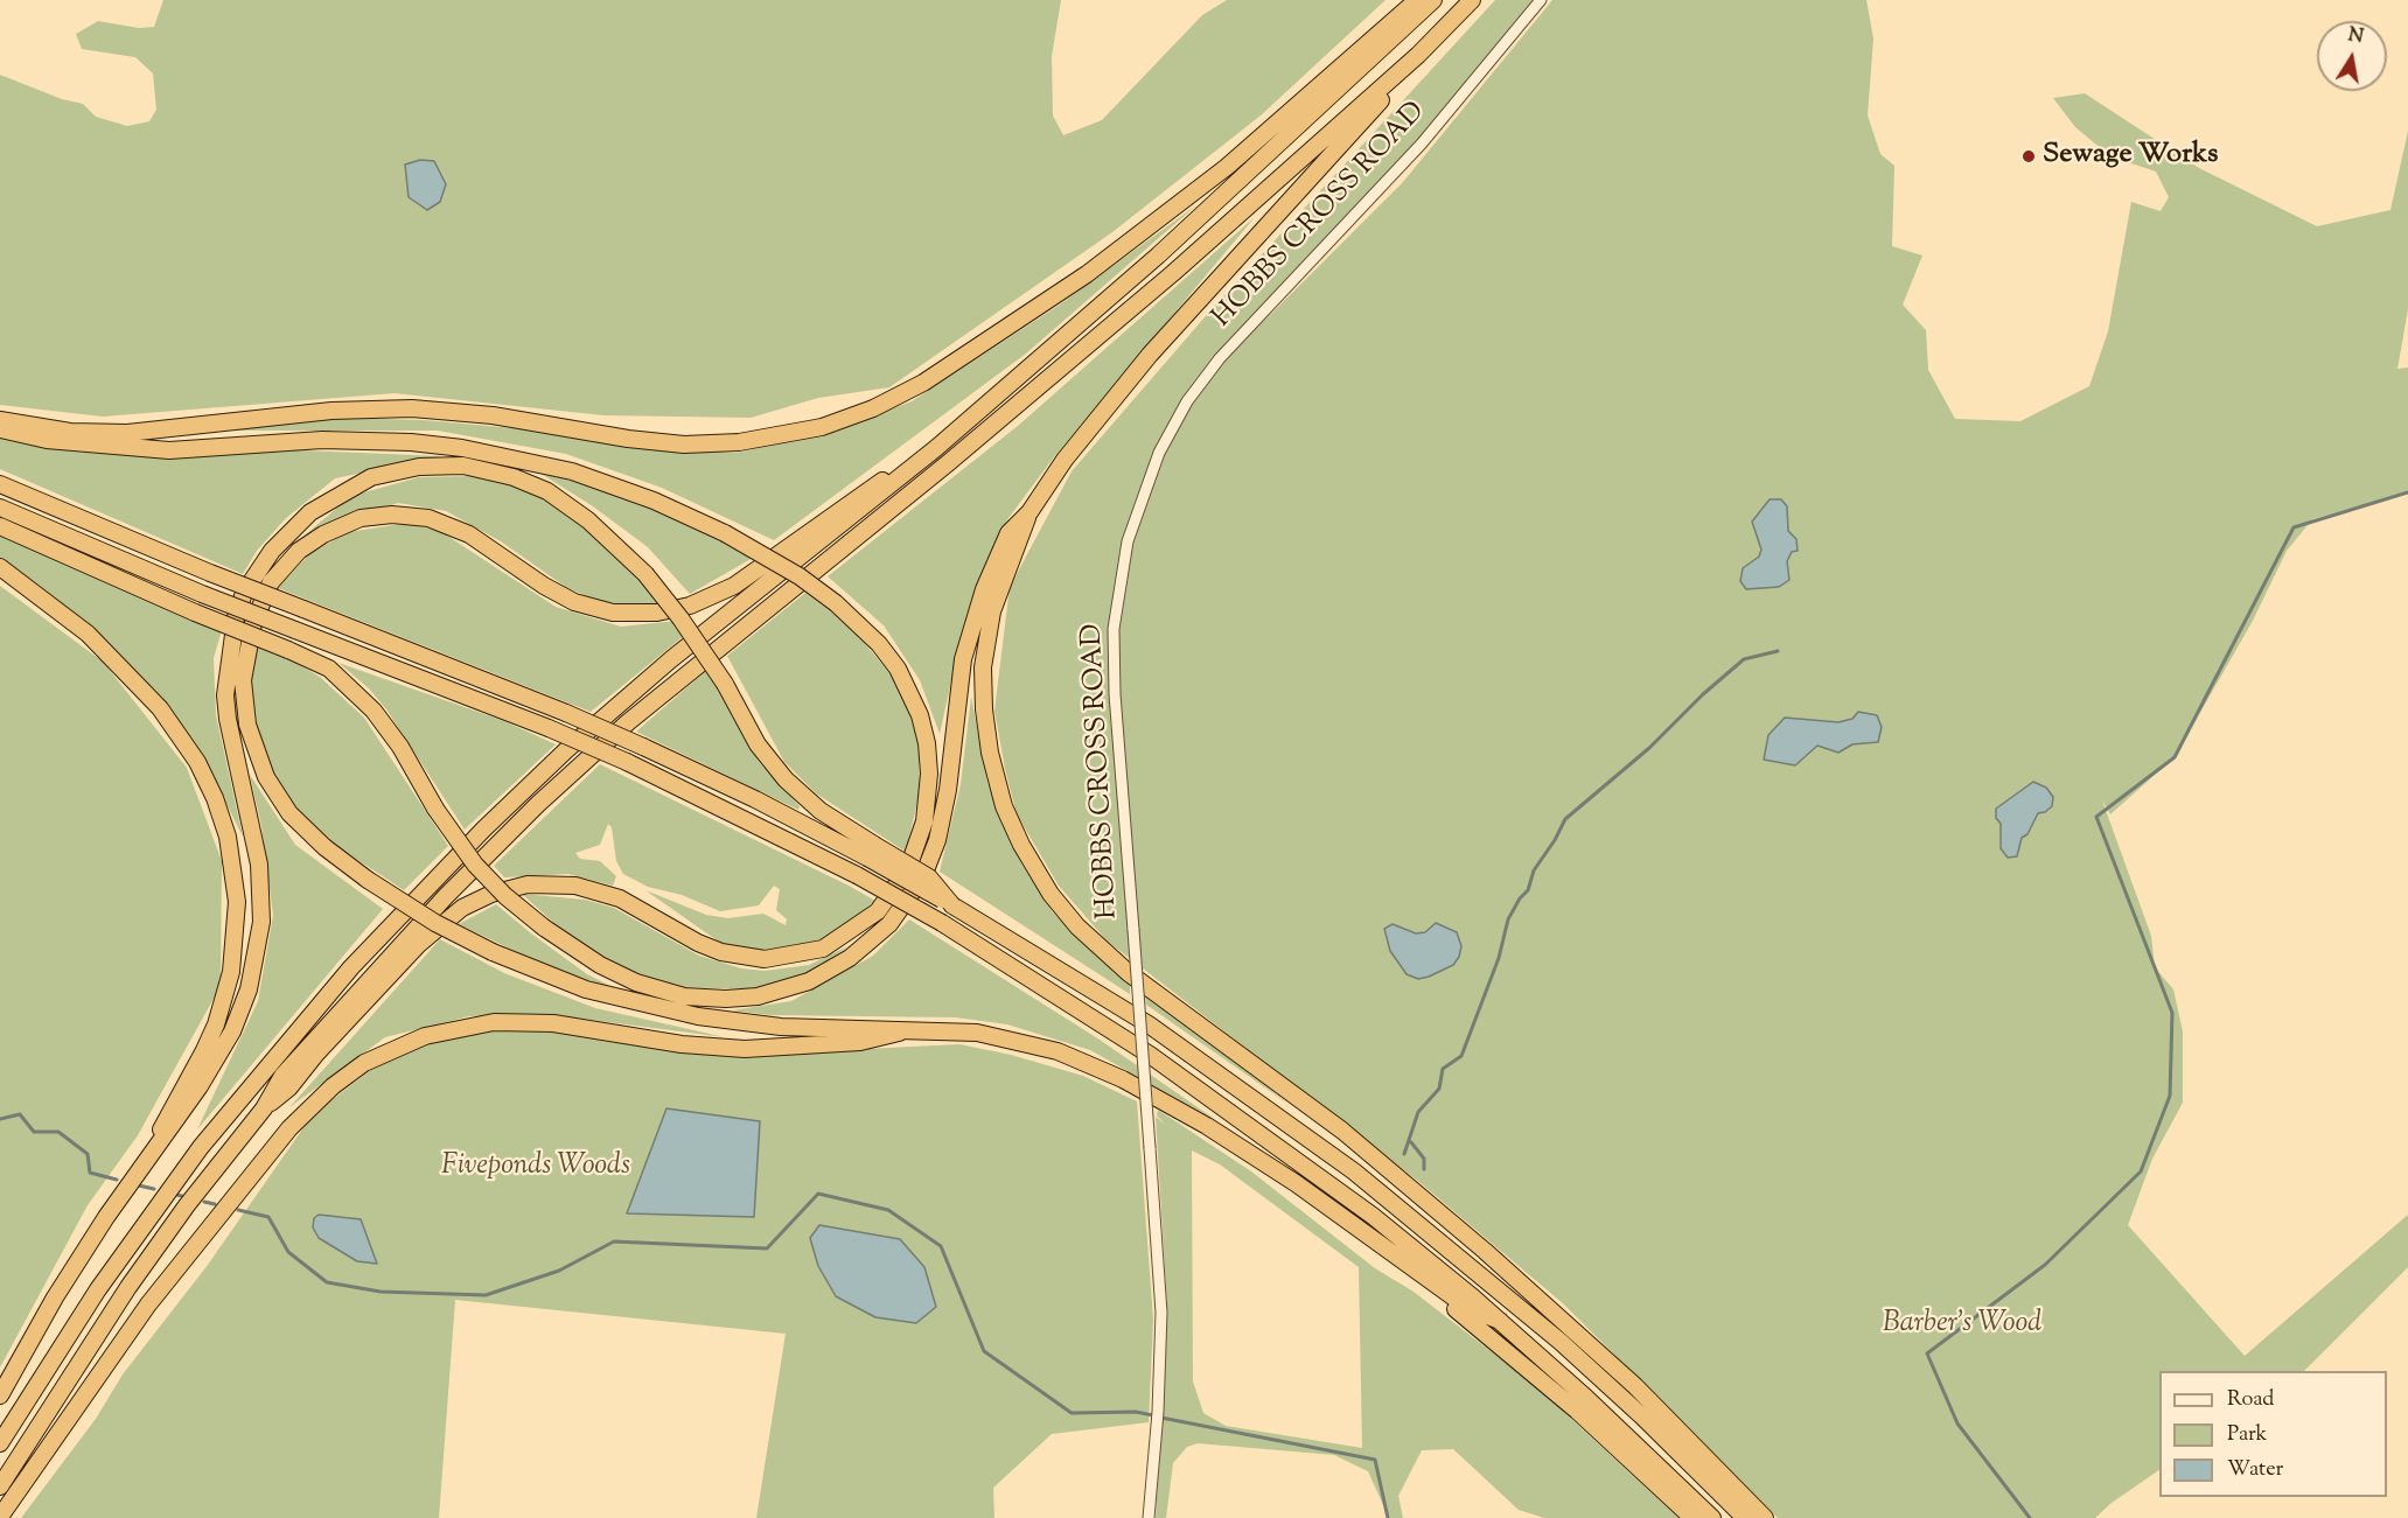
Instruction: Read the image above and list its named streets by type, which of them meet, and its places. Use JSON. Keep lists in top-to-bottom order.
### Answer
{
  "streets": {
    "street": ["HOBBS CROSS ROAD"]
  },
  "parks": ["Fiveponds Woods", "Barber's Wood"],
  "places": ["Sewage Works"],
  "legend": ["Road", "Park", "Water"],
  "north": "top"
}
